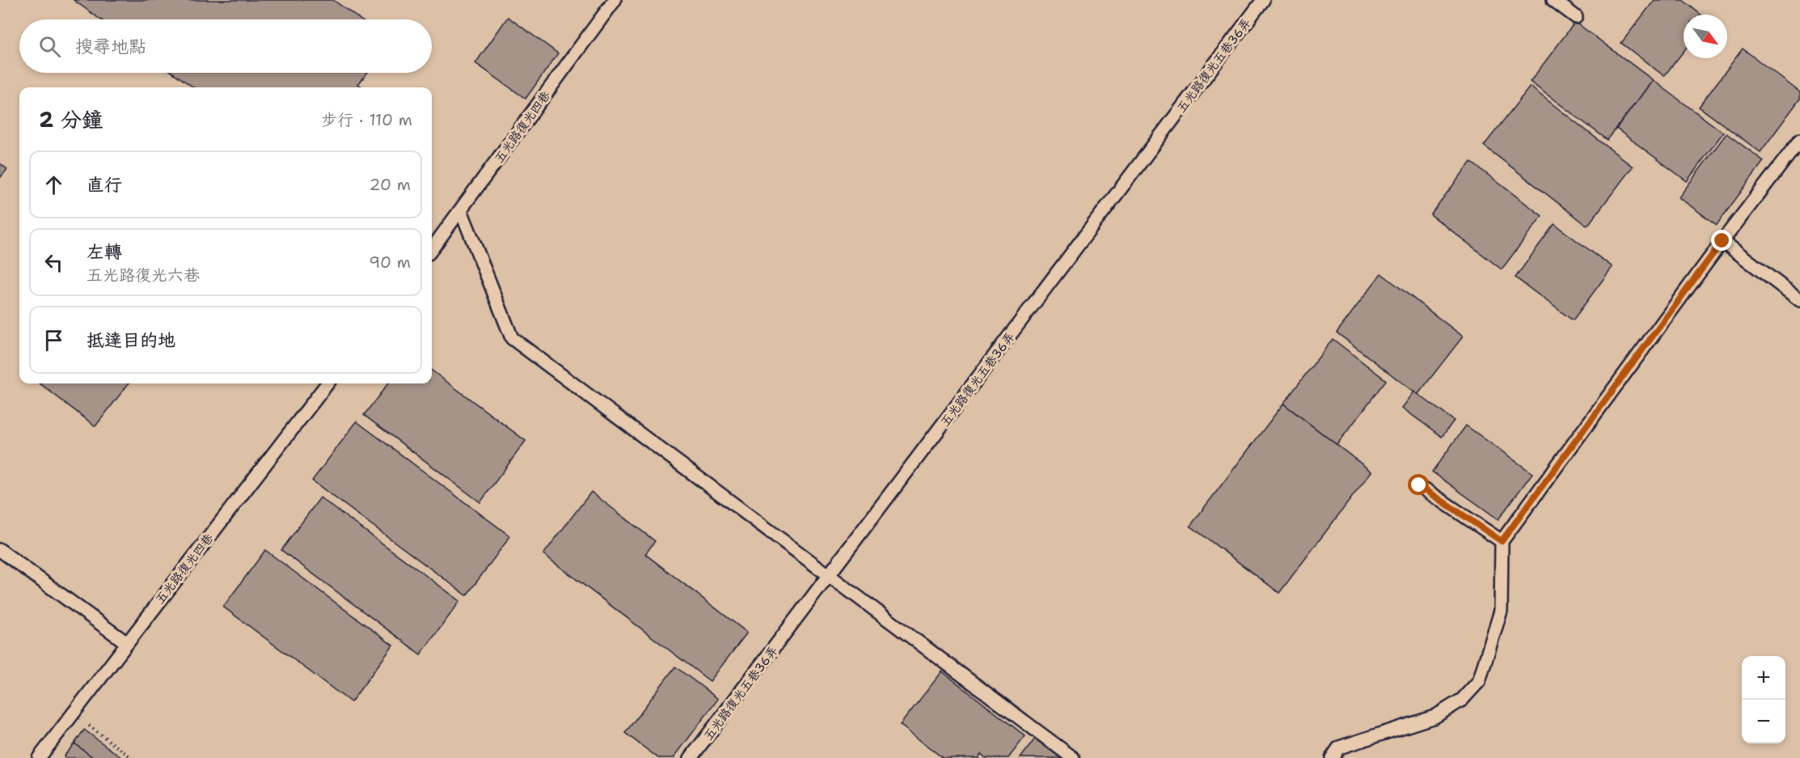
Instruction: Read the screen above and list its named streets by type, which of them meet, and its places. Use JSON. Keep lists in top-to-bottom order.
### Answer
{
  "streets": {
    "lane": ["五光路復光五巷36弄", "五光路復光四巷"]
  },
  "north": "bottom right",
  "page": {
    "search": "搜尋地點",
    "heading": ["2 分鐘", "步行 · 110 m"],
    "list": [
      ["直行", "20 m"],
      ["左轉", "五光路復光六巷", "90 m"],
      "抵達目的地"
    ],
    "map_buttons": ["+", "−"]
  }
}
